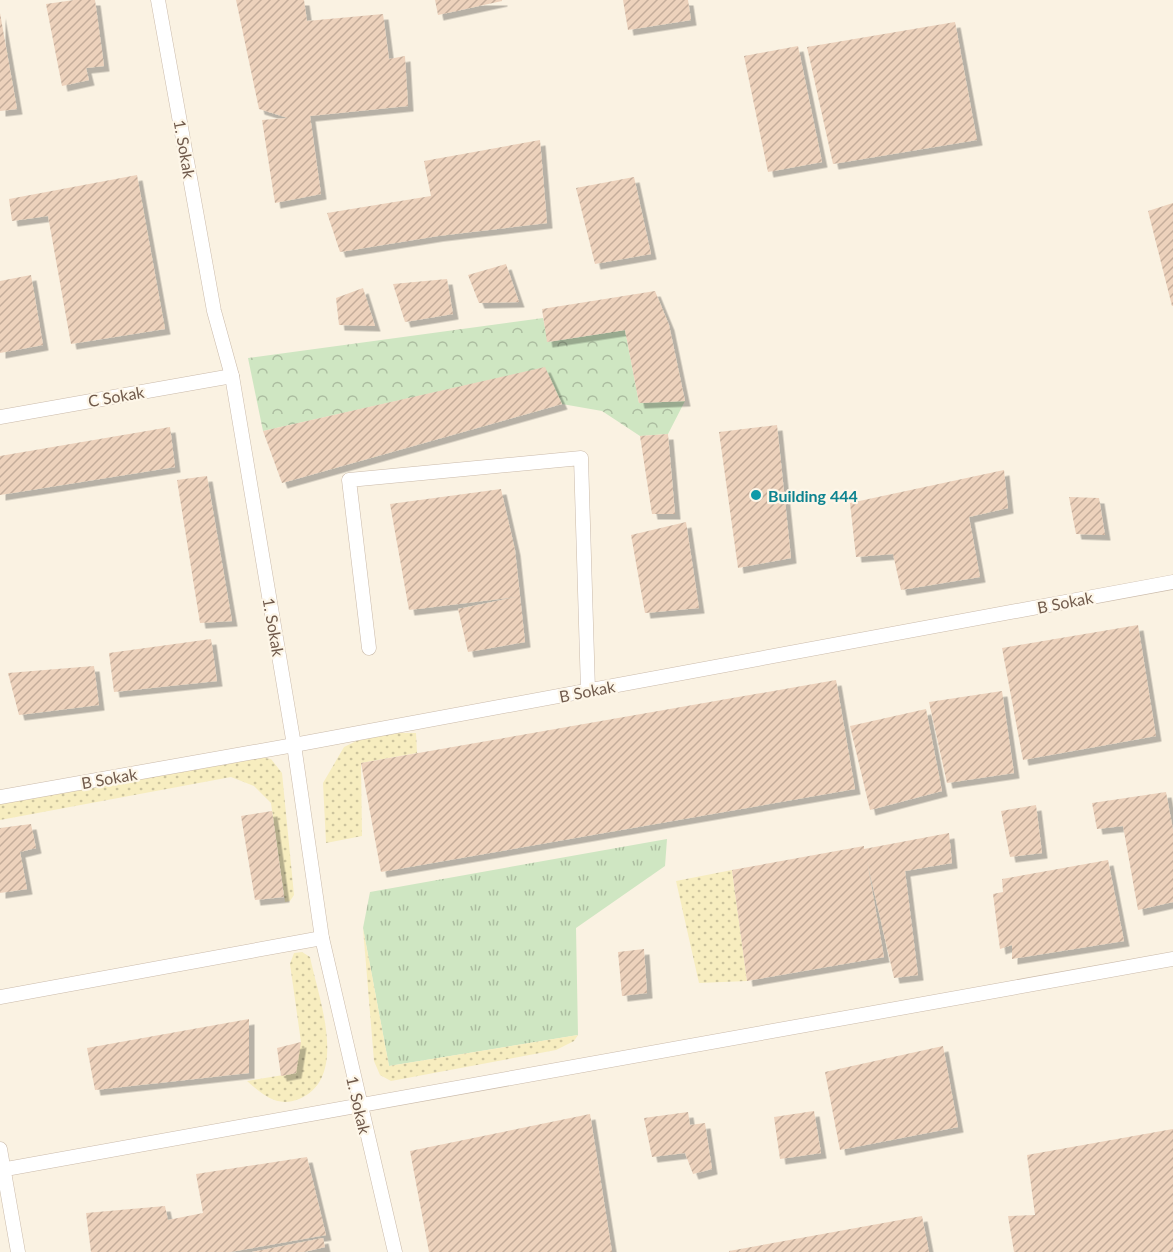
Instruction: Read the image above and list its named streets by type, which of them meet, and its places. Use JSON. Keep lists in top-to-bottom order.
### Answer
{
  "streets": {
    "lane": ["1. Sokak", "C Sokak", "B Sokak"]
  },
  "crossings": [
    ["1. Sokak", "C Sokak"],
    ["1. Sokak", "B Sokak"]
  ],
  "places": ["Building 444"]
}
